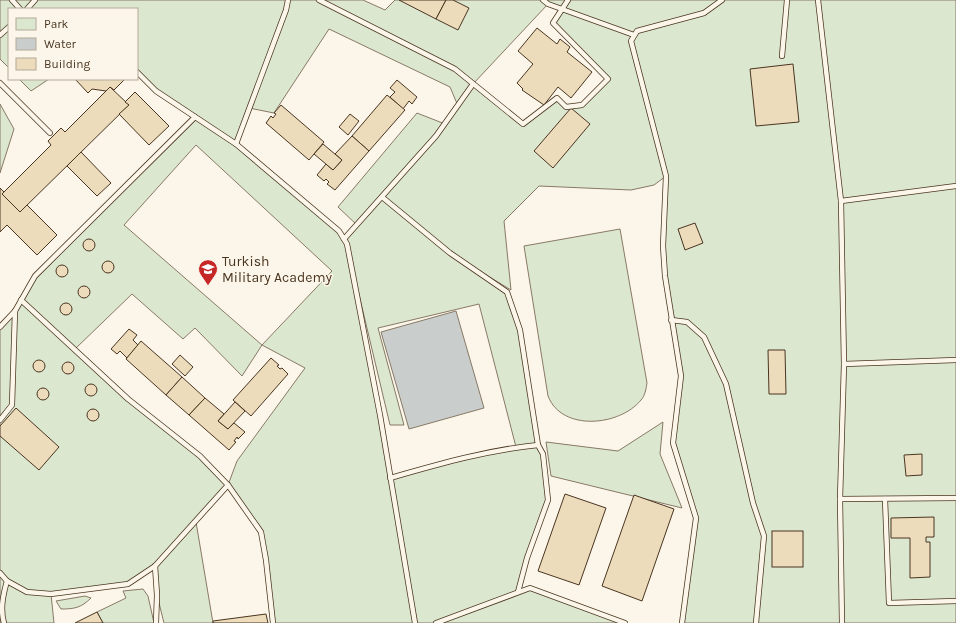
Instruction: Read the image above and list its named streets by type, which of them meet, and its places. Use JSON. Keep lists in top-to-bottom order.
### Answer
{
  "places": {
    "school or university": ["Turkish Military Academy"]
  },
  "legend": ["Park", "Water", "Building"]
}
